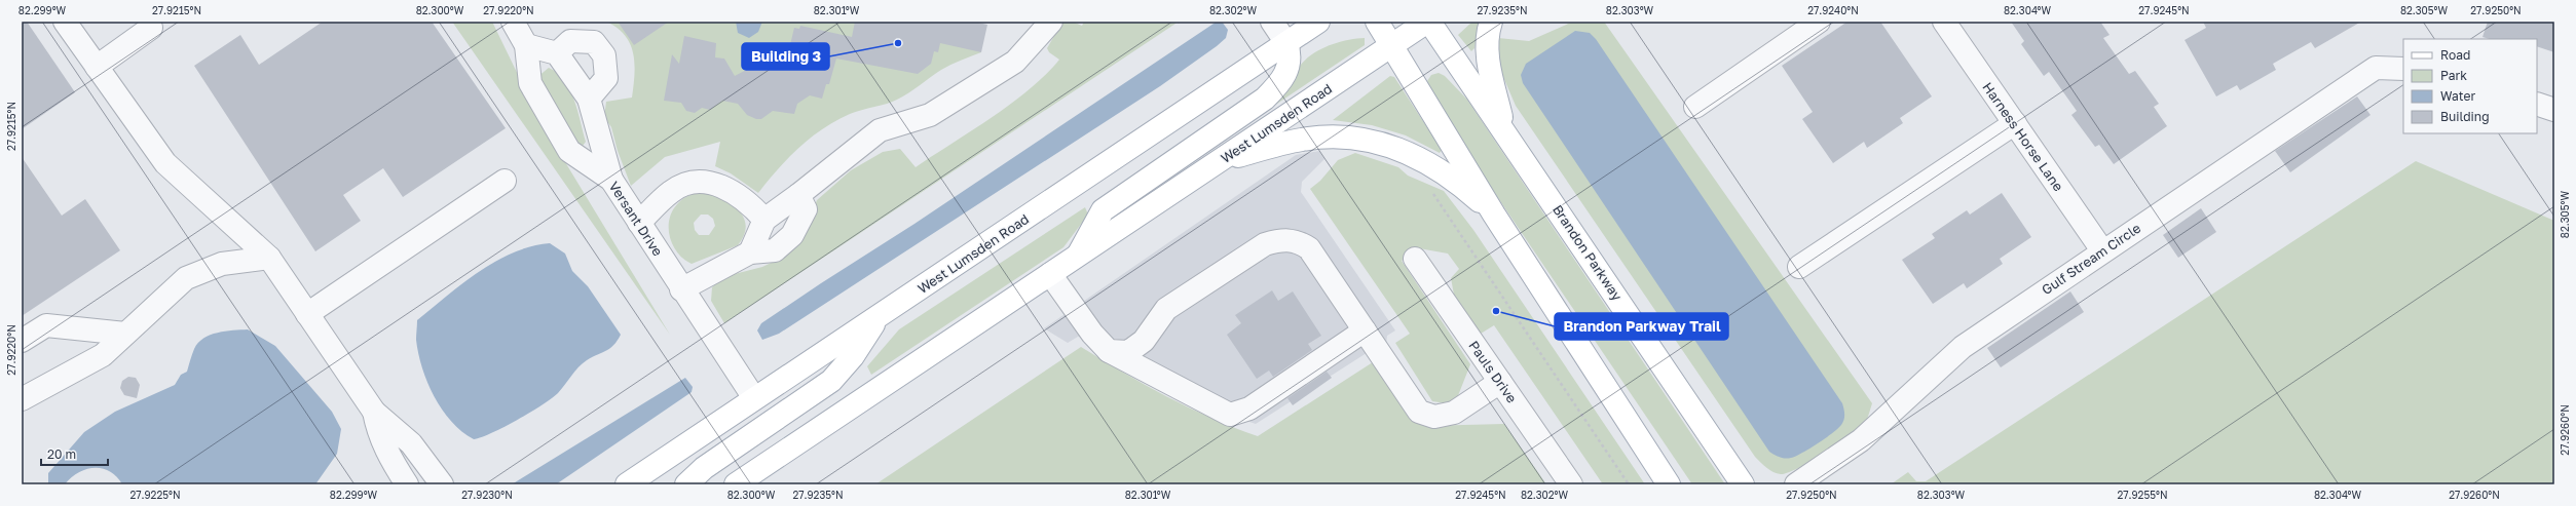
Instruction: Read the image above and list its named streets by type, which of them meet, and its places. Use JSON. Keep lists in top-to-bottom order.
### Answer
{
  "streets": {
    "main road": ["West Lumsden Road", "Brandon Parkway"],
    "street": [
      "Harness Horse Lane",
      "Versant Drive",
      "Gulf Stream Circle",
      "Pauls Drive"
    ]
  },
  "crossings": [
    ["West Lumsden Road", "Versant Drive"],
    ["West Lumsden Road", "Brandon Parkway"],
    ["Harness Horse Lane", "Gulf Stream Circle"]
  ],
  "places": ["Building 3", "Brandon Parkway Trail"],
  "legend": [
    "Road",
    "Park",
    "Water",
    "Building"
  ],
  "scale_bar": "20 m",
  "coordinates": [
    "82.299°W",
    "27.9215°N",
    "82.300°W",
    "27.9220°N",
    "82.301°W",
    "82.302°W",
    "27.9235°N",
    "82.303°W",
    "27.9240°N",
    "82.304°W",
    "27.9245°N",
    "82.305°W",
    "27.9250°N",
    "27.9260°N",
    "27.9225°N",
    "27.9230°N",
    "27.9255°N"
  ]
}
